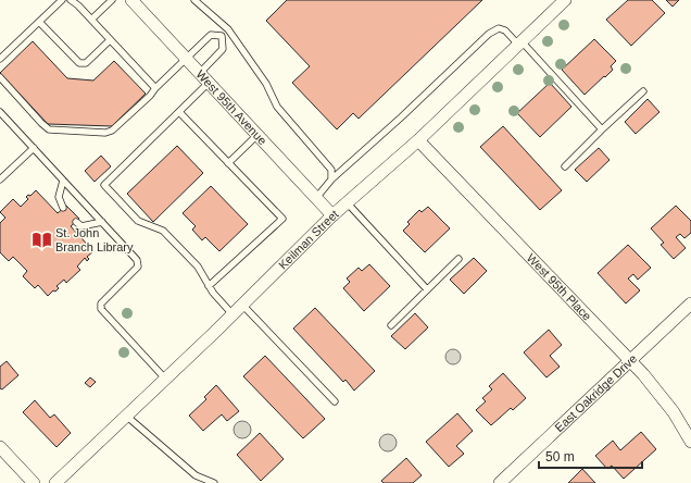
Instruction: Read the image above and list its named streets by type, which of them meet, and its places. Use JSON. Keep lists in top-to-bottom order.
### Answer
{
  "streets": {
    "street": [
      "West 95th Avenue",
      "Keilman Street",
      "West 95th Place",
      "East Oakridge Drive"
    ]
  },
  "crossings": [
    ["West 95th Avenue", "Keilman Street"],
    ["Keilman Street", "West 95th Place"],
    ["West 95th Place", "East Oakridge Drive"]
  ],
  "places": {
    "library": ["St. John Branch Library"]
  },
  "scale_bar": "50 m"
}
